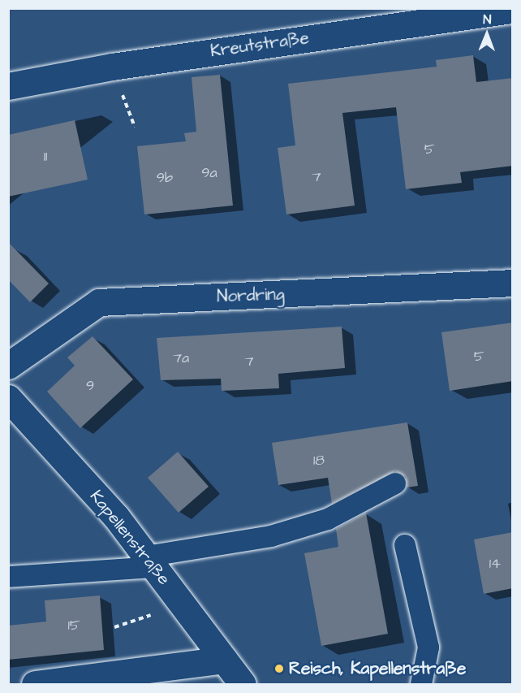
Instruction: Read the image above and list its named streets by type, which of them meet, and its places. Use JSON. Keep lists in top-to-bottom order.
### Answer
{
  "streets": {
    "street": ["Kreutstraße", "Nordring", "Kapellenstraße"]
  },
  "places": ["Reisch, Kapellenstraße"],
  "house_numbers": [
    "5",
    "11",
    "9a",
    "7",
    "9b",
    "5",
    "7a",
    "7",
    "9",
    "18",
    "14",
    "15"
  ],
  "north": "top"
}
